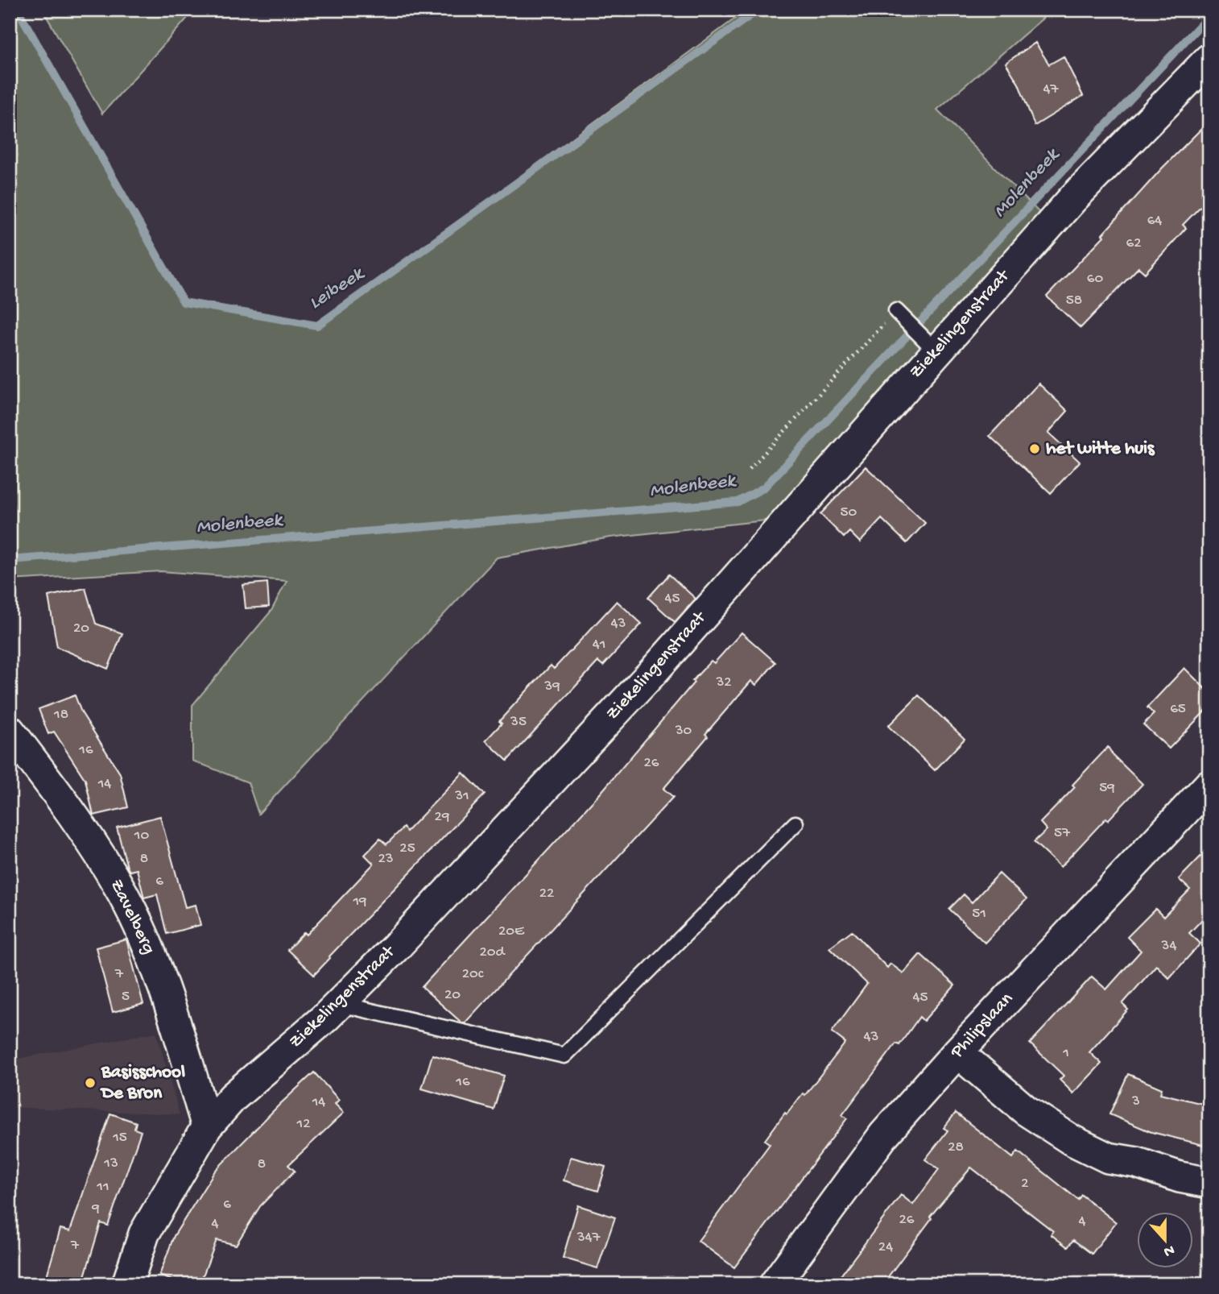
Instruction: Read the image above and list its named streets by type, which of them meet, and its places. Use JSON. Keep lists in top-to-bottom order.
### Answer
{
  "streets": {
    "street": ["Ziekelingenstraat", "Zavelberg", "Philipslaan"]
  },
  "crossings": [
    ["Ziekelingenstraat", "Zavelberg"]
  ],
  "water": ["Molenbeek", "Leibeek"],
  "places": ["het witte huis", "Basisschool De Bron"],
  "house_numbers": [
    "47",
    "64",
    "62",
    "60",
    "58",
    "50",
    "45",
    "43",
    "20",
    "41",
    "32",
    "39",
    "65",
    "18",
    "35",
    "30",
    "16",
    "26",
    "14",
    "59",
    "31",
    "29",
    "57",
    "10",
    "25",
    "8",
    "23",
    "6",
    "22",
    "19",
    "51",
    "20E",
    "34",
    "20d",
    "7",
    "20c",
    "20",
    "5",
    "45",
    "43",
    "1",
    "16",
    "3",
    "14",
    "12",
    "15",
    "28",
    "13",
    "8",
    "2",
    "11",
    "6",
    "9",
    "26",
    "4",
    "4",
    "347",
    "7",
    "24"
  ],
  "north": "bottom"
}
